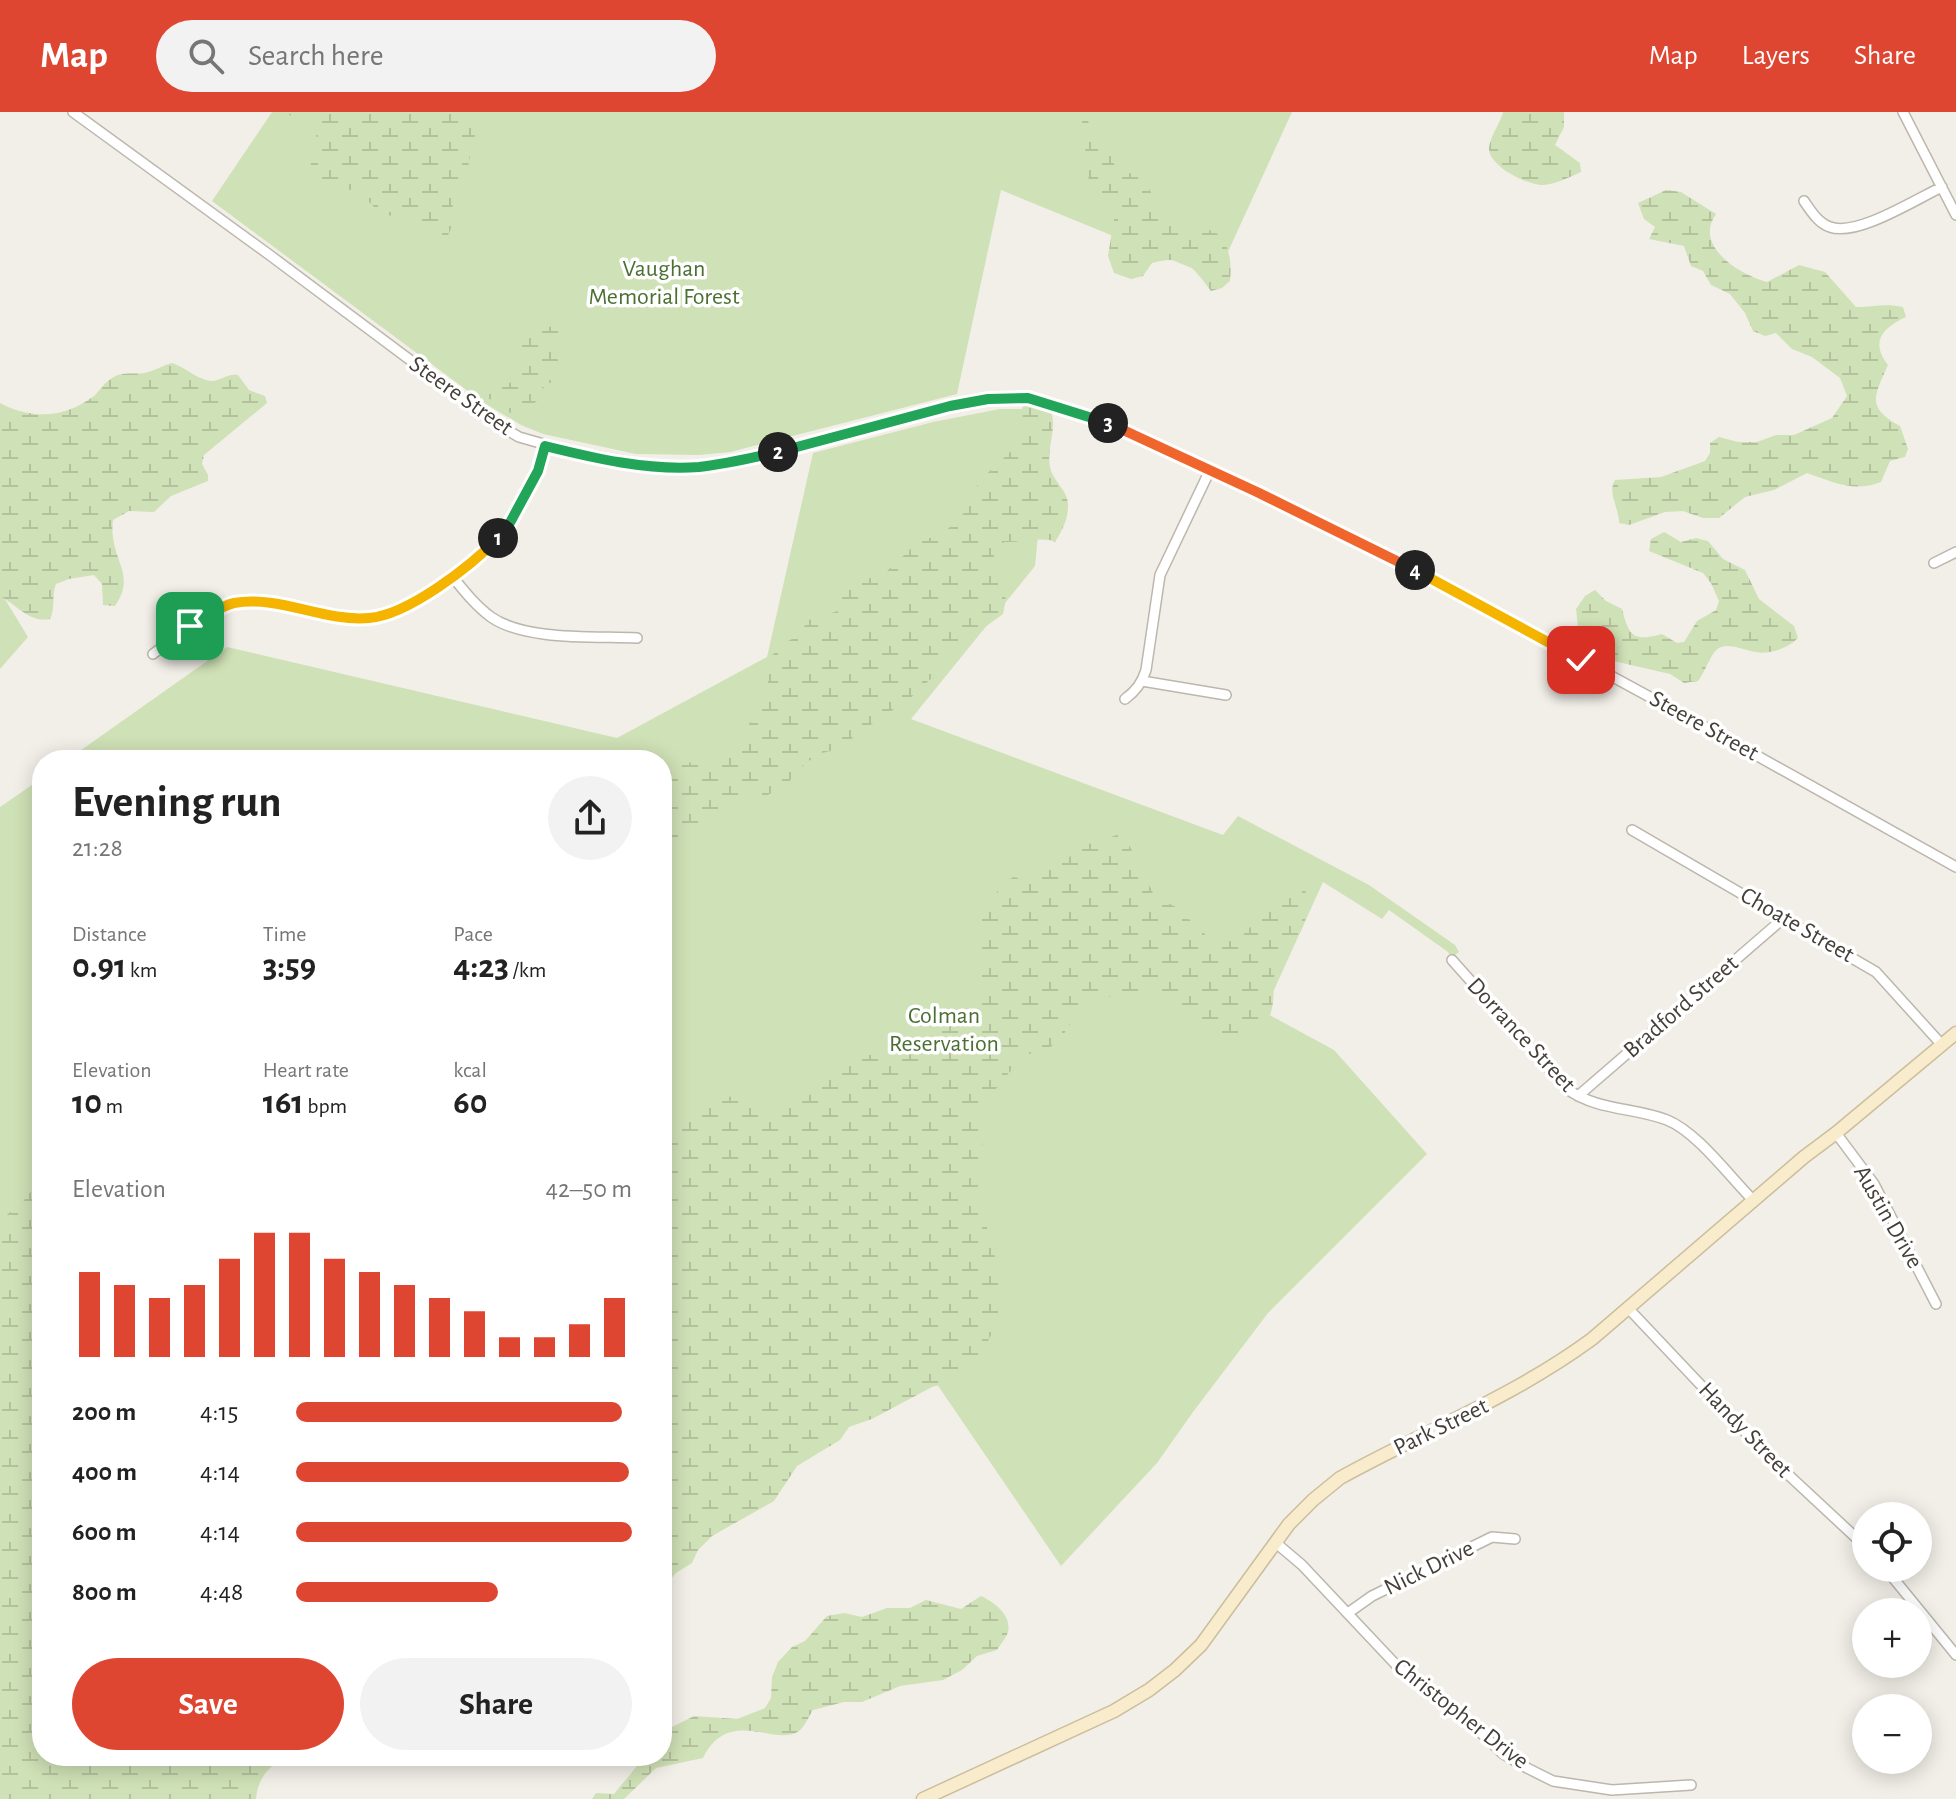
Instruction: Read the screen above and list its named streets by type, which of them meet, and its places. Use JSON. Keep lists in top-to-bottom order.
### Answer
{
  "streets": {
    "main road": ["Park Street"],
    "street": [
      "Steere Street",
      "Choate Street",
      "Bradford Street",
      "Dorrance Street",
      "Austin Drive",
      "Handy Street",
      "Nick Drive",
      "Christopher Drive"
    ]
  },
  "crossings": [
    ["Choate Street", "Bradford Street"],
    ["Choate Street", "Park Street"],
    ["Bradford Street", "Dorrance Street"],
    ["Dorrance Street", "Park Street"],
    ["Austin Drive", "Park Street"],
    ["Park Street", "Handy Street"],
    ["Park Street", "Christopher Drive"],
    ["Nick Drive", "Christopher Drive"]
  ],
  "parks": ["Vaughan Memorial Forest", "Colman Reservation"],
  "page": {
    "header": "Map",
    "search": "Search here",
    "nav": ["Map", "Layers", "Share"],
    "pins": [
      "3",
      "2",
      "1",
      "4"
    ],
    "heading": ["Evening run", "21:28"],
    "stats": [
      ["Distance", "0.91 km"],
      ["Time", "3:59"],
      ["Pace", "4:23 /km"],
      ["Elevation", "10 m"],
      ["Heart rate", "161 bpm"],
      ["kcal", "60"]
    ],
    "chart": ["Elevation", "42–50 m"],
    "list": [
      {
        "name": "200 m",
        "note": "4:15"
      },
      {
        "name": "400 m",
        "note": "4:14"
      },
      {
        "name": "600 m",
        "note": "4:14"
      },
      {
        "name": "800 m",
        "note": "4:48"
      }
    ],
    "map_buttons": ["+", "−"],
    "buttons": ["Save", "Share"]
  }
}
